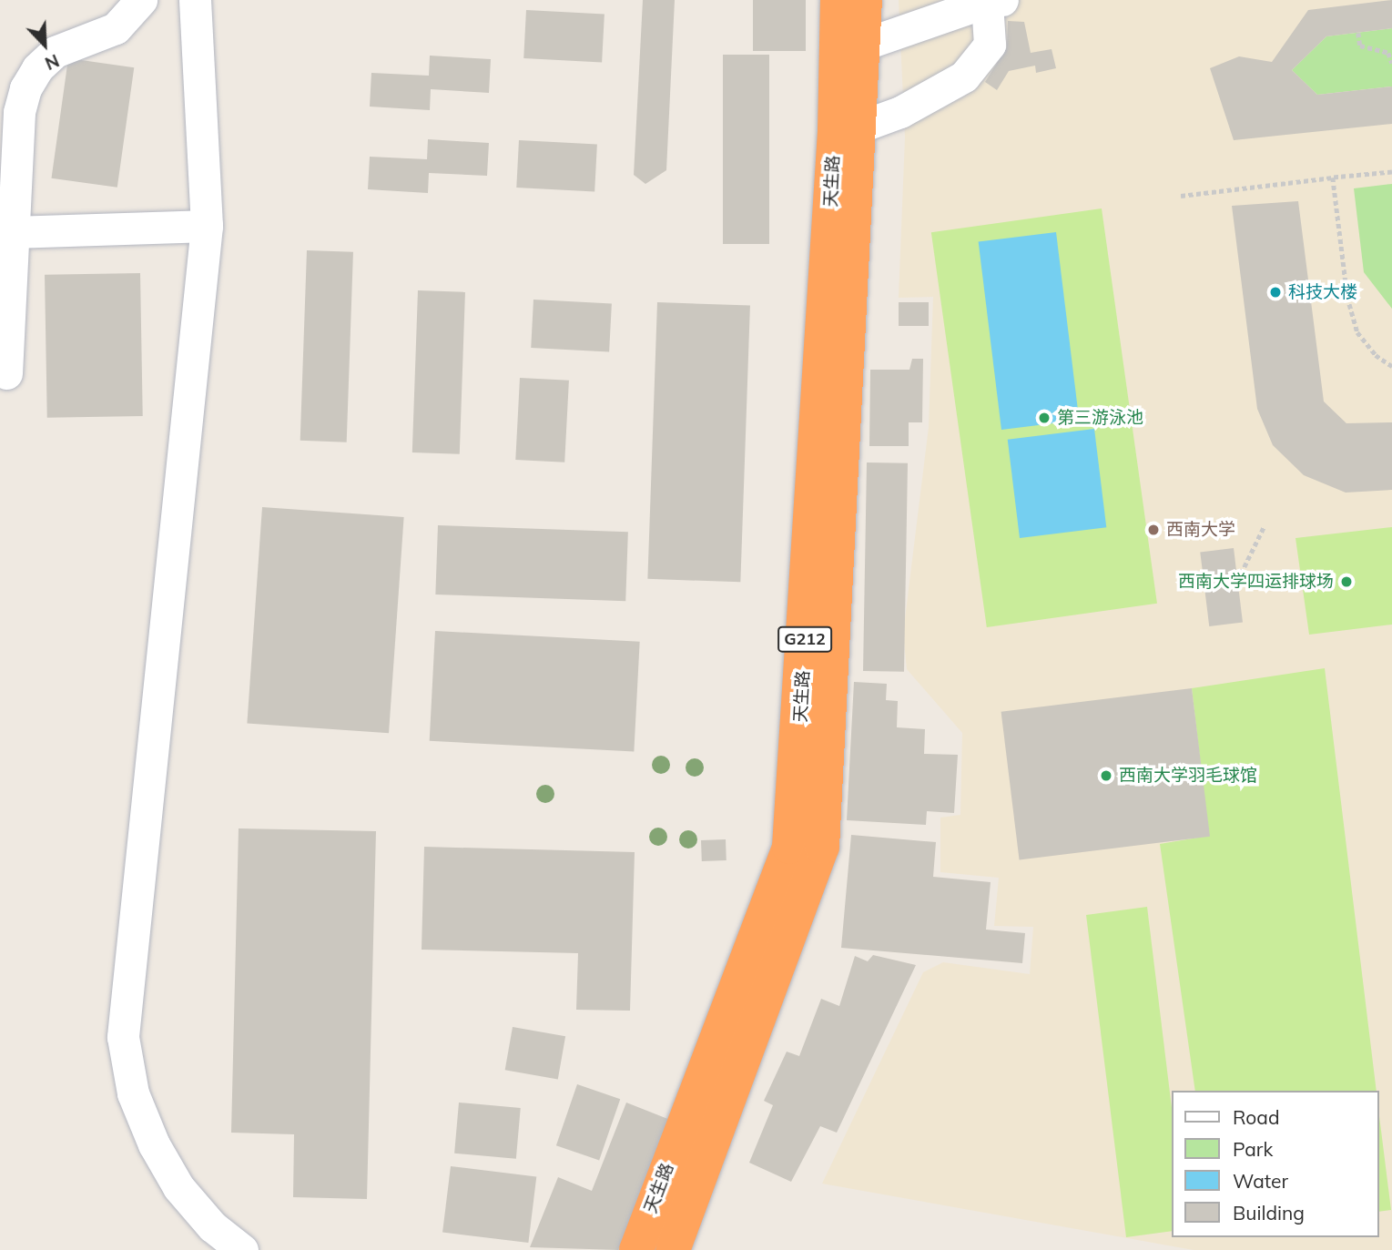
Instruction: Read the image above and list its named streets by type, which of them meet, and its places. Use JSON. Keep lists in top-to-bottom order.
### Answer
{
  "streets": {
    "highway": ["天生路", "G212"]
  },
  "places": [
    "科技大楼",
    "第三游泳池",
    "西南大学",
    "西南大学四运排球场",
    "西南大学羽毛球馆"
  ],
  "legend": [
    "Road",
    "Park",
    "Water",
    "Building"
  ],
  "north": "bottom right"
}
